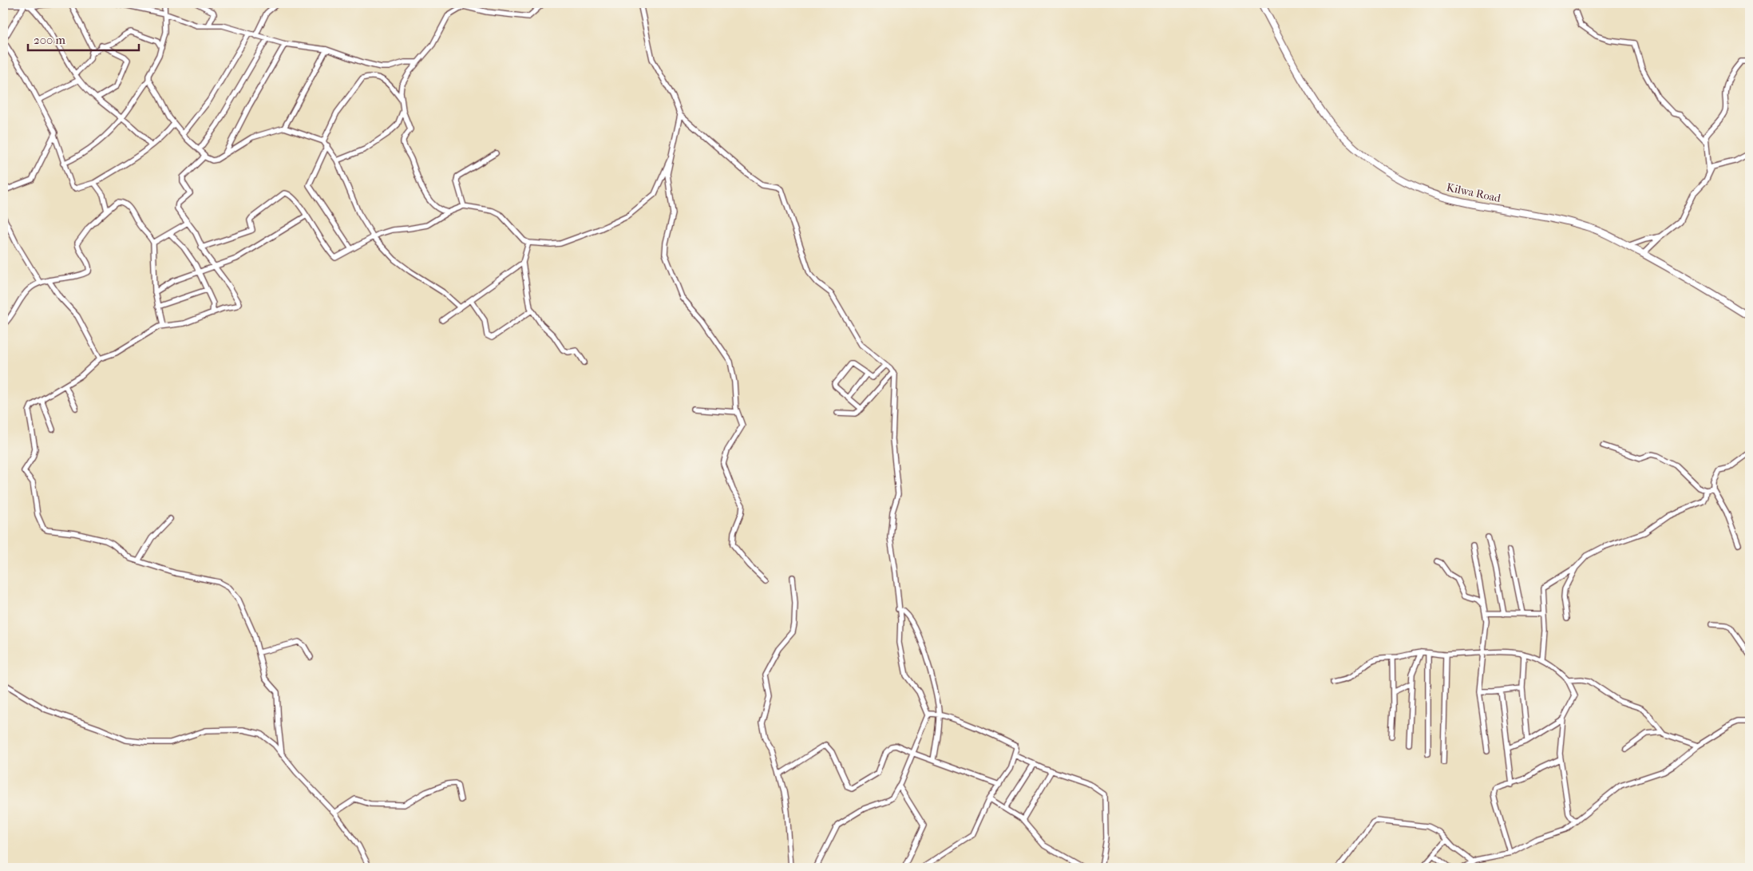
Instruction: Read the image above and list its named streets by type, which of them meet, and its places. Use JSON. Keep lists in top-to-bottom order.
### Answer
{
  "streets": {
    "highway": ["Kilwa Road"]
  },
  "scale_bar": "200 m"
}
